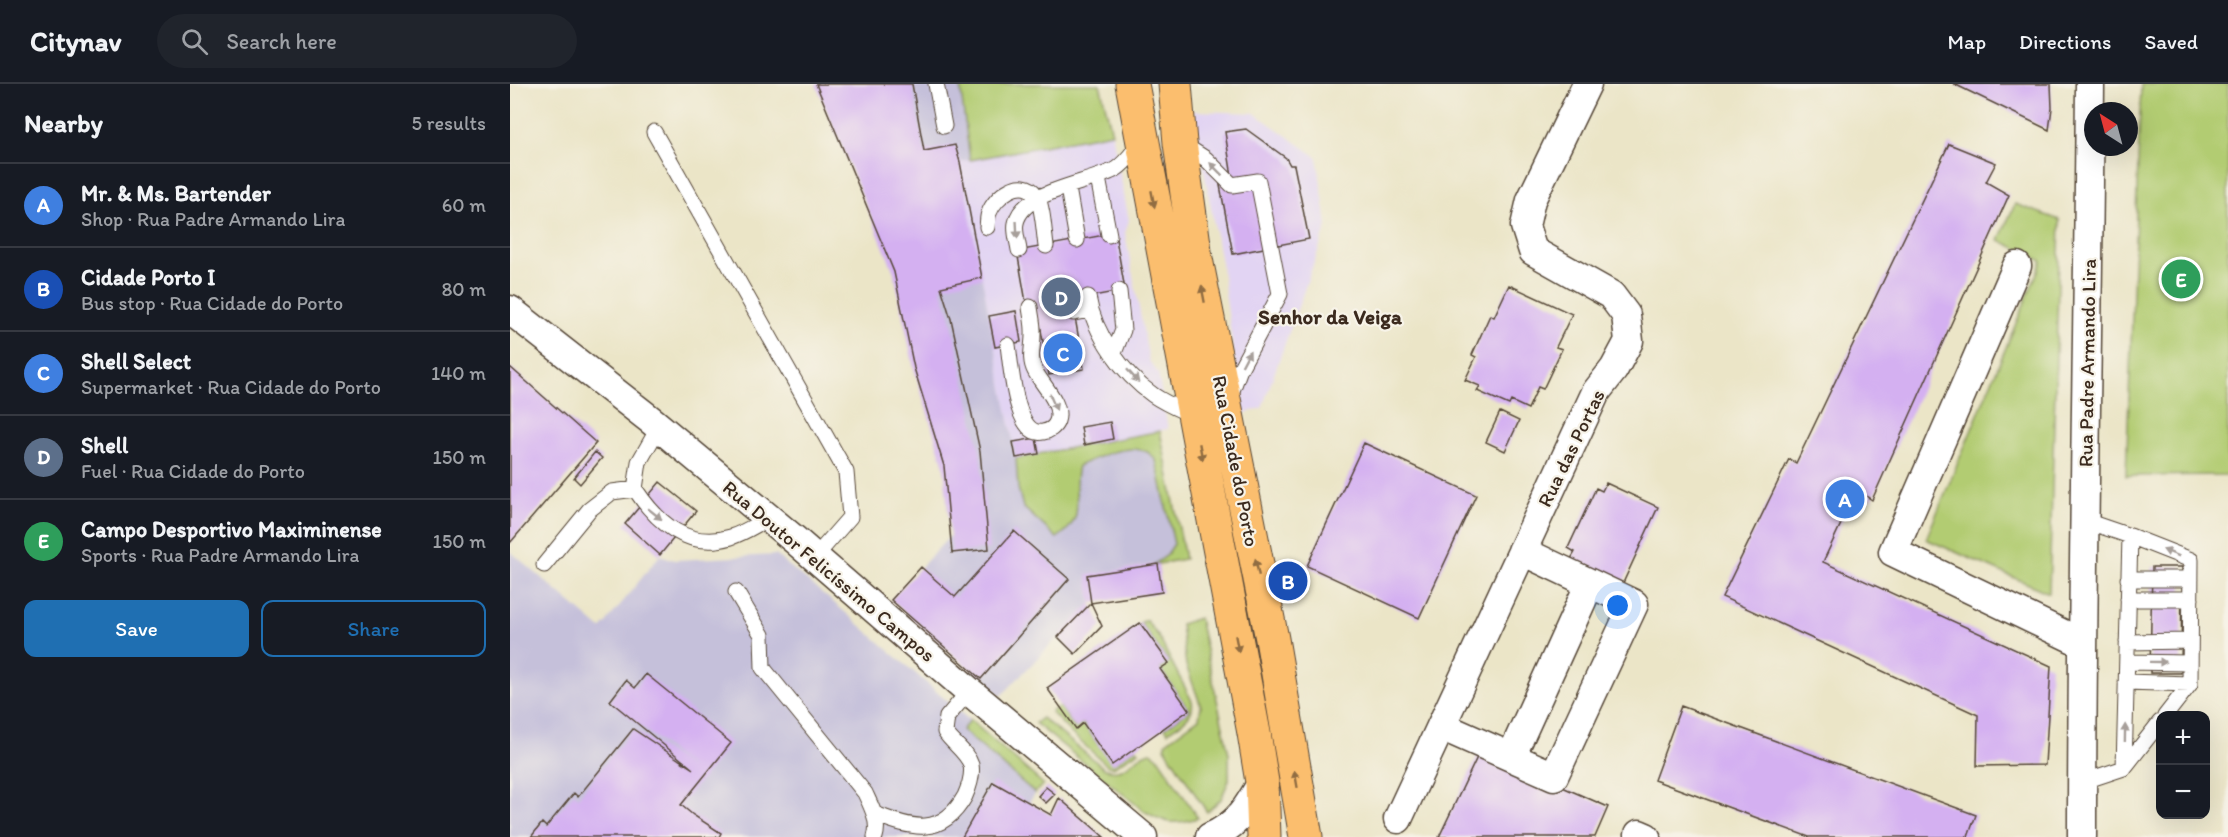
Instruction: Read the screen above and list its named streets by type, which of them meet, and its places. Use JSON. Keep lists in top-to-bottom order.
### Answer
{
  "streets": {
    "main road": ["Rua Cidade do Porto"],
    "street": ["Rua Padre Armando Lira", "Rua das Portas", "Rua Doutor Felicíssimo Campos"]
  },
  "districts": ["Senhor da Veiga"],
  "north": "top left",
  "page": {
    "header": "Citynav",
    "search": "Search here",
    "nav": ["Map", "Directions", "Saved"],
    "heading": ["Nearby", "5 results"],
    "list": [
      {
        "mark": "A",
        "name": "Mr. & Ms. Bartender",
        "note": "Shop · Rua Padre Armando Lira",
        "value": "60 m"
      },
      {
        "mark": "B",
        "name": "Cidade Porto I",
        "note": "Bus stop · Rua Cidade do Porto",
        "value": "80 m"
      },
      {
        "mark": "C",
        "name": "Shell Select",
        "note": "Supermarket · Rua Cidade do Porto",
        "value": "140 m"
      },
      {
        "mark": "D",
        "name": "Shell",
        "note": "Fuel · Rua Cidade do Porto",
        "value": "150 m"
      },
      {
        "mark": "E",
        "name": "Campo Desportivo Maximinense",
        "note": "Sports · Rua Padre Armando Lira",
        "value": "150 m"
      }
    ],
    "pins": [
      "E",
      "D",
      "C",
      "A",
      "B"
    ],
    "buttons": ["Save", "Share"],
    "map_buttons": ["+", "−"]
  }
}
